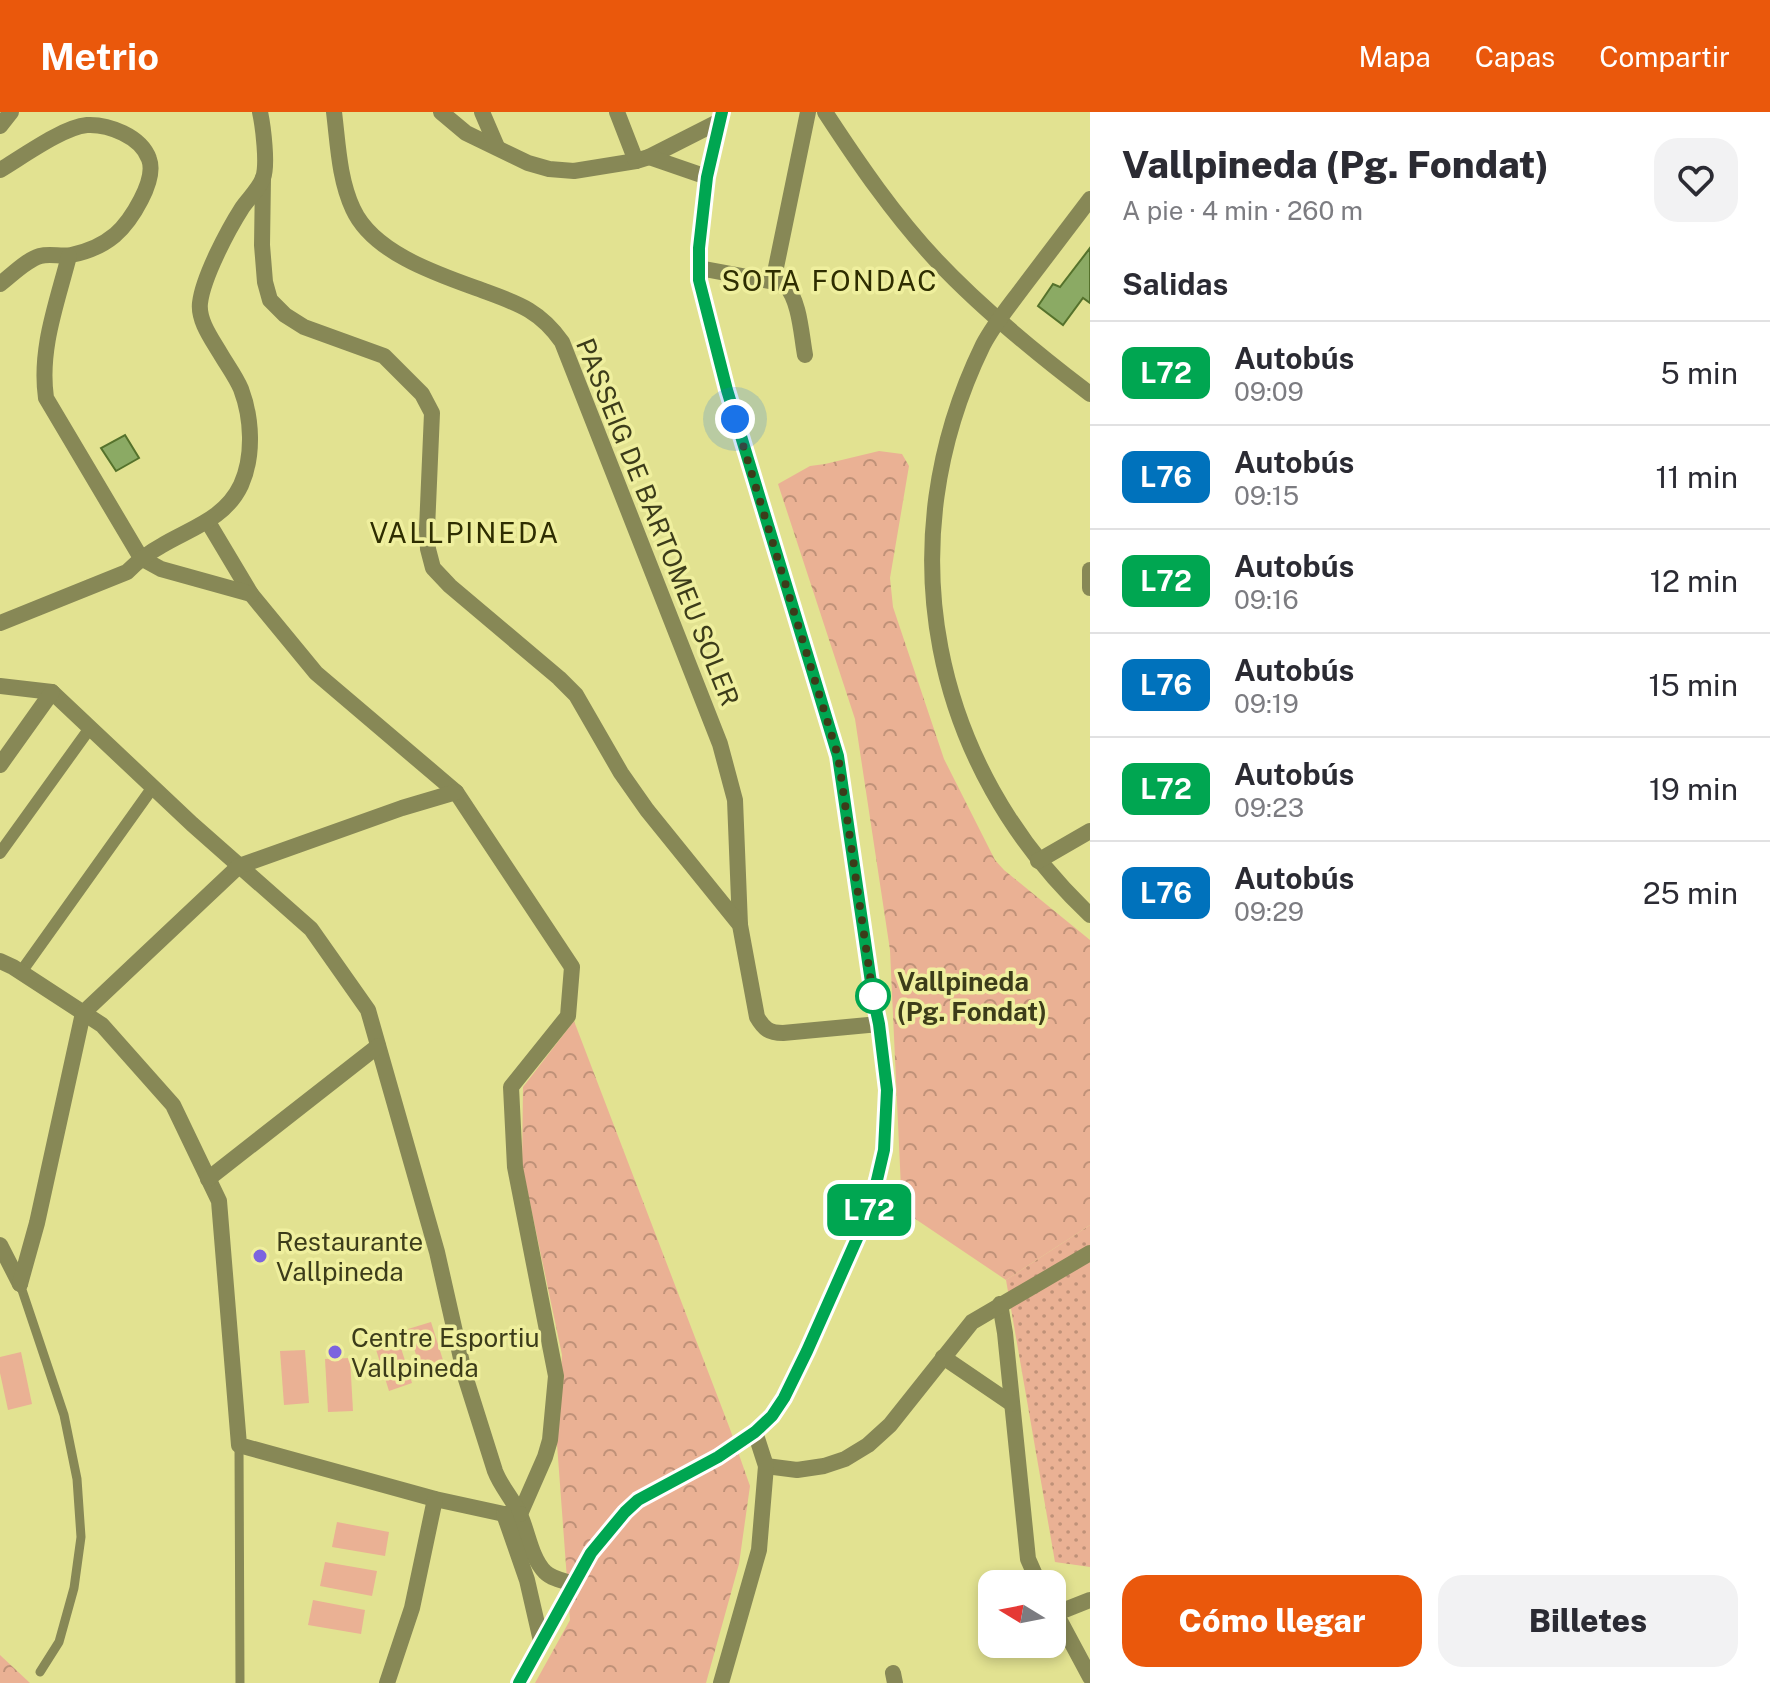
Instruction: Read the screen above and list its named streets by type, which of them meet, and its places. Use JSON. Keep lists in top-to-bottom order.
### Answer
{
  "streets": {
    "street": ["PASSEIG DE BARTOMEU SOLER"]
  },
  "districts": ["SOTA FONDAC", "VALLPINEDA"],
  "places": ["Vallpineda (Pg. Fondat)", "Restaurante Vallpineda", "Centre Esportiu Vallpineda"],
  "lines": ["bus line L72"],
  "north": "left",
  "page": {
    "header": "Metrio",
    "nav": ["Mapa", "Capas", "Compartir"],
    "on_map": "L72",
    "heading": [
      ["Vallpineda (Pg. Fondat)", "A pie · 4 min · 260 m"],
      "Salidas"
    ],
    "list": [
      {
        "mark": "L72",
        "name": "Autobús",
        "note": "09:09",
        "value": "5 min"
      },
      {
        "mark": "L76",
        "name": "Autobús",
        "note": "09:15",
        "value": "11 min"
      },
      {
        "mark": "L72",
        "name": "Autobús",
        "note": "09:16",
        "value": "12 min"
      },
      {
        "mark": "L76",
        "name": "Autobús",
        "note": "09:19",
        "value": "15 min"
      },
      {
        "mark": "L72",
        "name": "Autobús",
        "note": "09:23",
        "value": "19 min"
      },
      {
        "mark": "L76",
        "name": "Autobús",
        "note": "09:29",
        "value": "25 min"
      }
    ],
    "buttons": ["Cómo llegar", "Billetes"]
  }
}
